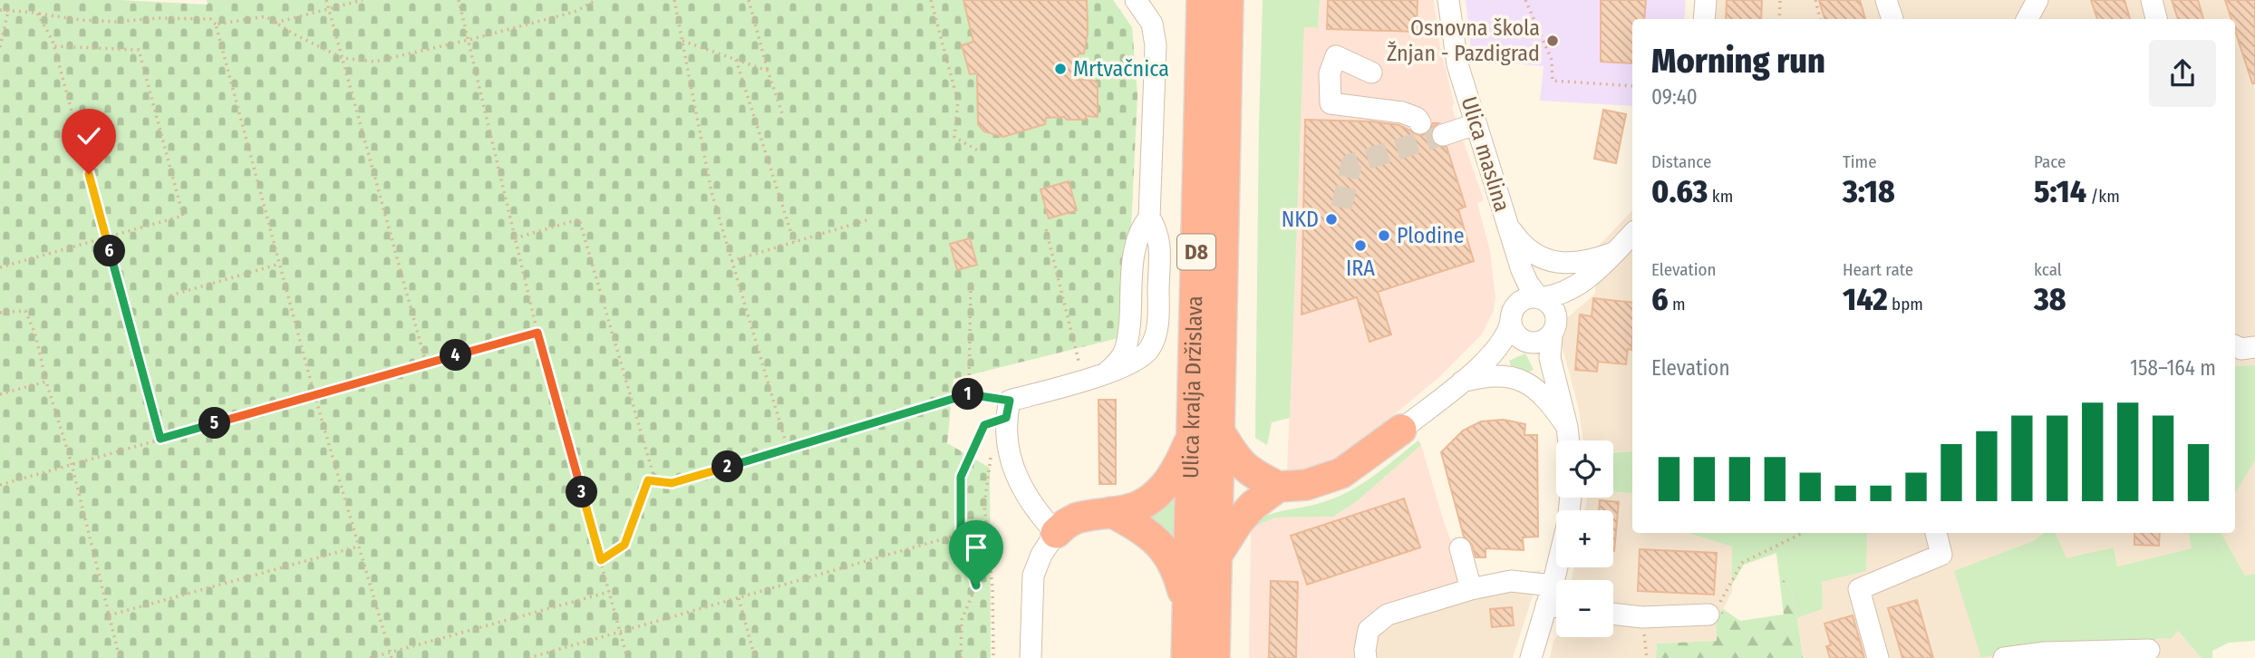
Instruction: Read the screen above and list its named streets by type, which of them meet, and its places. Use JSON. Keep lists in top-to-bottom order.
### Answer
{
  "streets": {
    "highway": ["D8", "Ulica kralja Držislava"],
    "street": ["Ulica maslina"]
  },
  "places": [
    "Osnovna škola Žnjan - Pazdigrad",
    "Mrtvačnica",
    "NKD",
    "Plodine",
    "IRA"
  ],
  "page": {
    "heading": ["Morning run", "09:40"],
    "stats": [
      ["Distance", "0.63 km"],
      ["Time", "3:18"],
      ["Pace", "5:14 /km"],
      ["Elevation", "6 m"],
      ["Heart rate", "142 bpm"],
      ["kcal", "38"]
    ],
    "pins": [
      "6",
      "4",
      "1",
      "5",
      "2",
      "3"
    ],
    "chart": ["Elevation", "158–164 m"],
    "map_buttons": ["+", "−"]
  }
}
